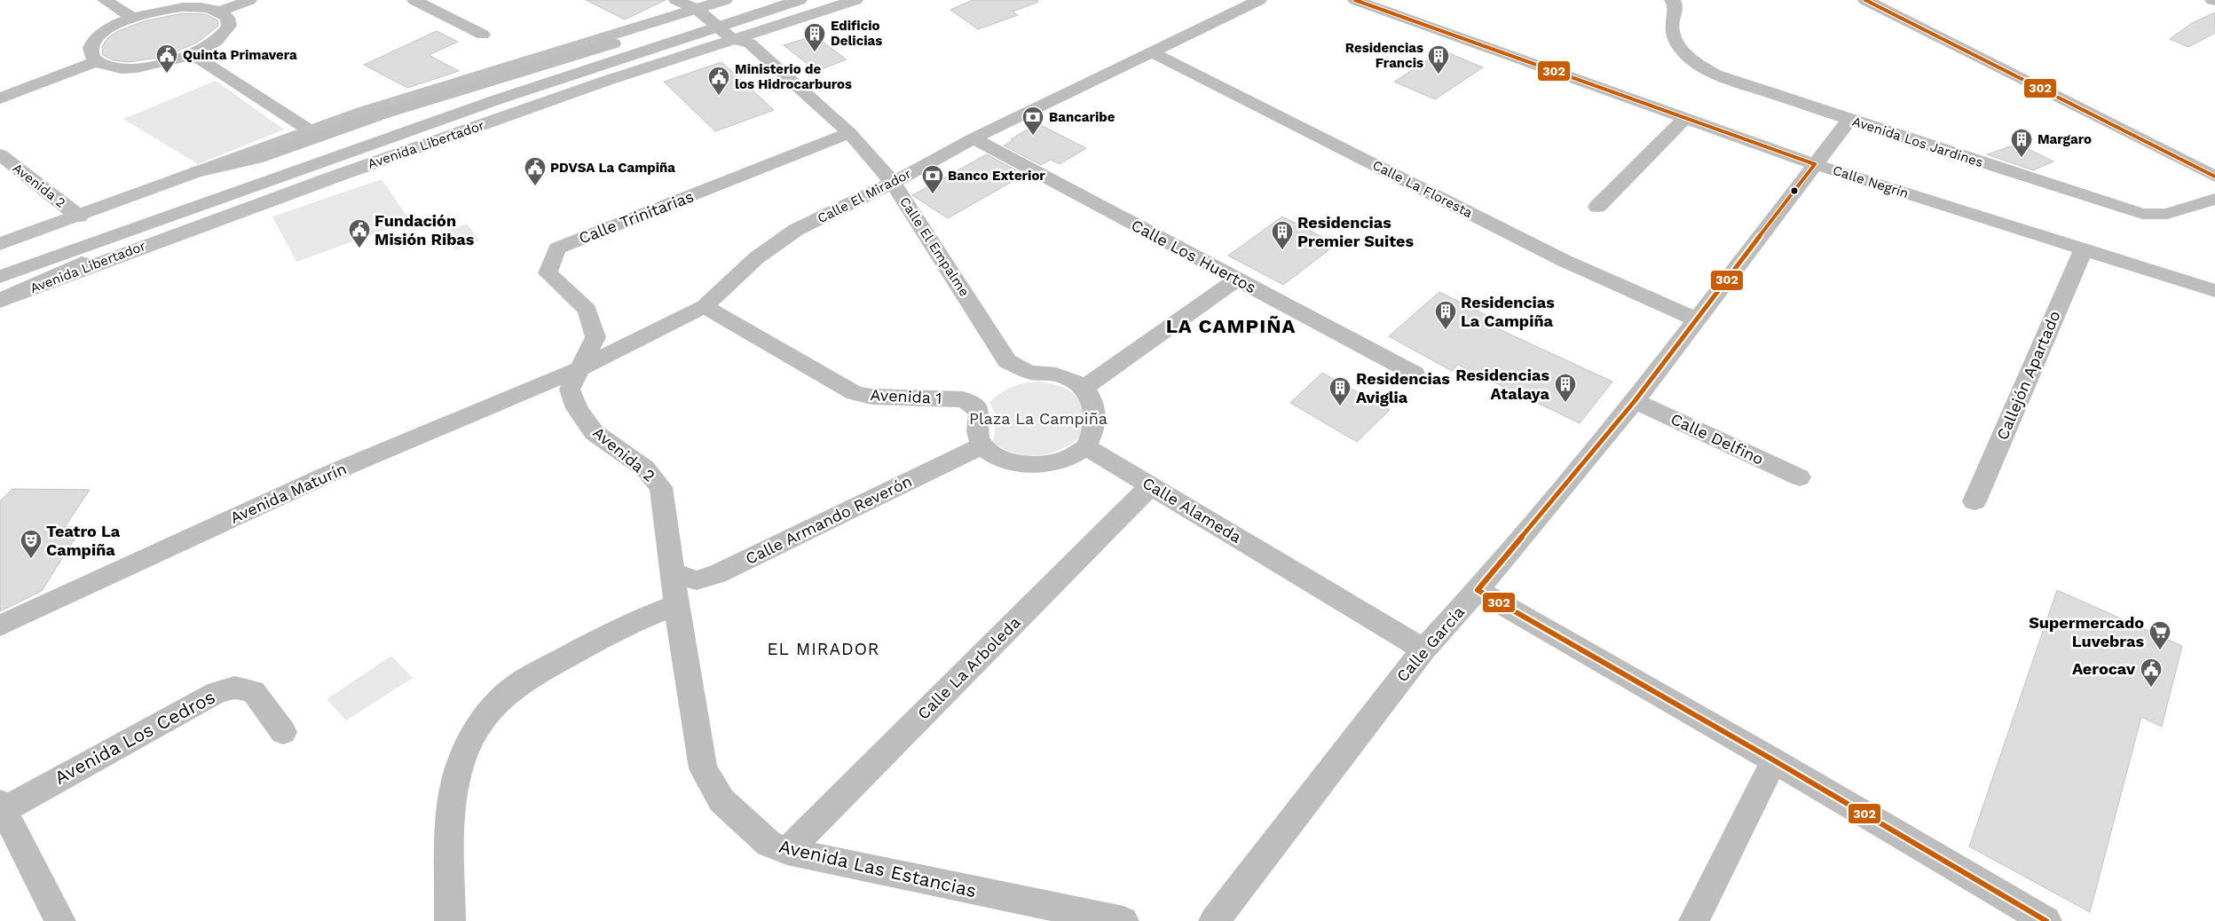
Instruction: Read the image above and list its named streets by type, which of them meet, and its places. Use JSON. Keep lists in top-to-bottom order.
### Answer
{
  "streets": {
    "main road": ["Avenida Libertador"],
    "street": [
      "Avenida Los Jardines",
      "Calle Negrín",
      "Avenida 2",
      "Calle La Floresta",
      "Calle El Mirador",
      "Calle Trinitarias",
      "Calle El Empalme",
      "Calle Los Huertos",
      "Callejón Apartado",
      "Avenida 1",
      "Calle Delfino",
      "Avenida Maturín",
      "Calle Alameda",
      "Calle Armando Reverón",
      "Calle García",
      "Calle La Arboleda",
      "Avenida Los Cedros",
      "Avenida Las Estancias"
    ]
  },
  "crossings": [
    ["Avenida Los Jardines", "Calle García"],
    ["Avenida Libertador", "Calle El Empalme"],
    ["Calle Negrín", "Callejón Apartado"],
    ["Calle Negrín", "Calle García"],
    ["Avenida 2", "Calle El Mirador"],
    ["Avenida 2", "Calle Trinitarias"],
    ["Avenida 2", "Avenida Maturín"],
    ["Avenida 2", "Calle Armando Reverón"],
    ["Avenida 2", "Avenida Las Estancias"],
    ["Calle La Floresta", "Calle El Mirador"],
    ["Calle La Floresta", "Calle García"],
    ["Calle El Mirador", "Calle Trinitarias"],
    ["Calle El Mirador", "Calle El Empalme"],
    ["Calle El Mirador", "Calle Los Huertos"],
    ["Calle El Mirador", "Avenida 1"],
    ["Calle El Mirador", "Avenida Maturín"],
    ["Calle Trinitarias", "Calle El Empalme"],
    ["Calle Trinitarias", "Avenida Maturín"],
    ["Avenida 1", "Calle Armando Reverón"],
    ["Calle Delfino", "Calle García"],
    ["Calle Alameda", "Calle García"],
    ["Calle Alameda", "Calle La Arboleda"],
    ["Calle Armando Reverón", "Avenida Las Estancias"],
    ["Calle La Arboleda", "Avenida Las Estancias"]
  ],
  "districts": ["LA CAMPIÑA", "EL MIRADOR"],
  "parks": ["Plaza La Campiña"],
  "places": {
    "building": [
      "Edificio Delicias",
      "Residencias Francis",
      "Margaro",
      "Residencias Premier Suites",
      "Residencias La Campiña",
      "Residencias Atalaya",
      "Residencias Aviglia"
    ],
    "public building": [
      "Quinta Primavera",
      "Ministerio de los Hidrocarburos",
      "PDVSA La Campiña",
      "Fundación Misión Ribas",
      "Aerocav"
    ],
    "bank": ["Bancaribe", "Banco Exterior"],
    "theatre": ["Teatro La Campiña"],
    "supermarket": ["Supermercado Luvebras"]
  },
  "lines": ["transit line 302"]
}
